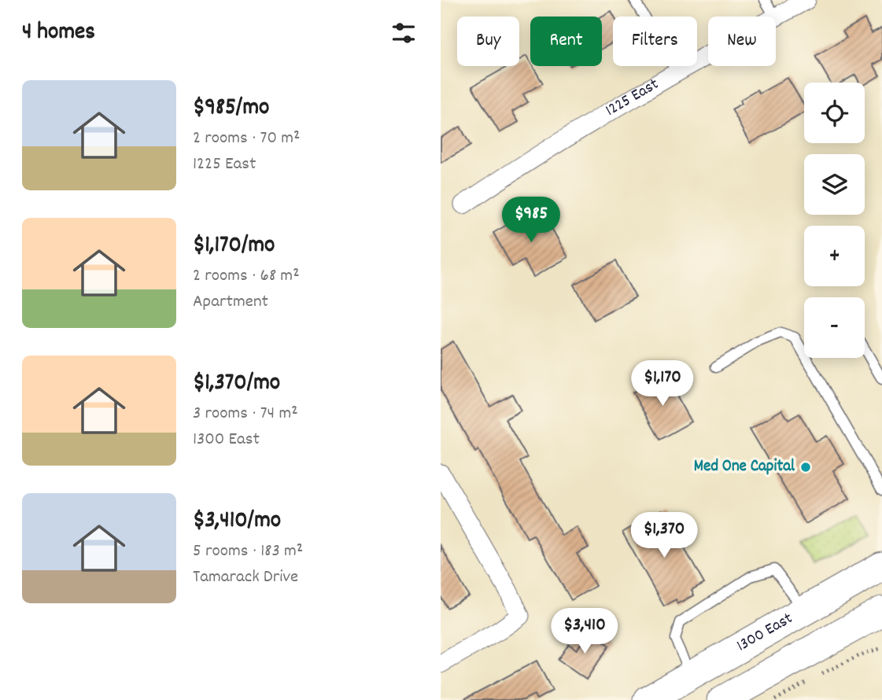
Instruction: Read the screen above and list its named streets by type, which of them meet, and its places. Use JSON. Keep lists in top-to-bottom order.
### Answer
{
  "streets": {
    "main road": ["1300 East"],
    "street": ["1225 East"]
  },
  "places": ["Med One Capital"],
  "page": {
    "heading": "4 homes",
    "chip": [
      "Buy",
      "Rent",
      "Filters",
      "New"
    ],
    "list": [
      {
        "name": "$985/mo",
        "note": "2 rooms · 70 m² · 1225 East"
      },
      {
        "name": "$1,170/mo",
        "note": "2 rooms · 68 m² · Apartment"
      },
      {
        "name": "$1,370/mo",
        "note": "3 rooms · 74 m² · 1300 East"
      },
      {
        "name": "$3,410/mo",
        "note": "5 rooms · 183 m² · Tamarack Drive"
      }
    ],
    "map_buttons": ["+", "−"],
    "price": [
      "$985",
      "$1,170",
      "$1,370",
      "$3,410"
    ]
  }
}
